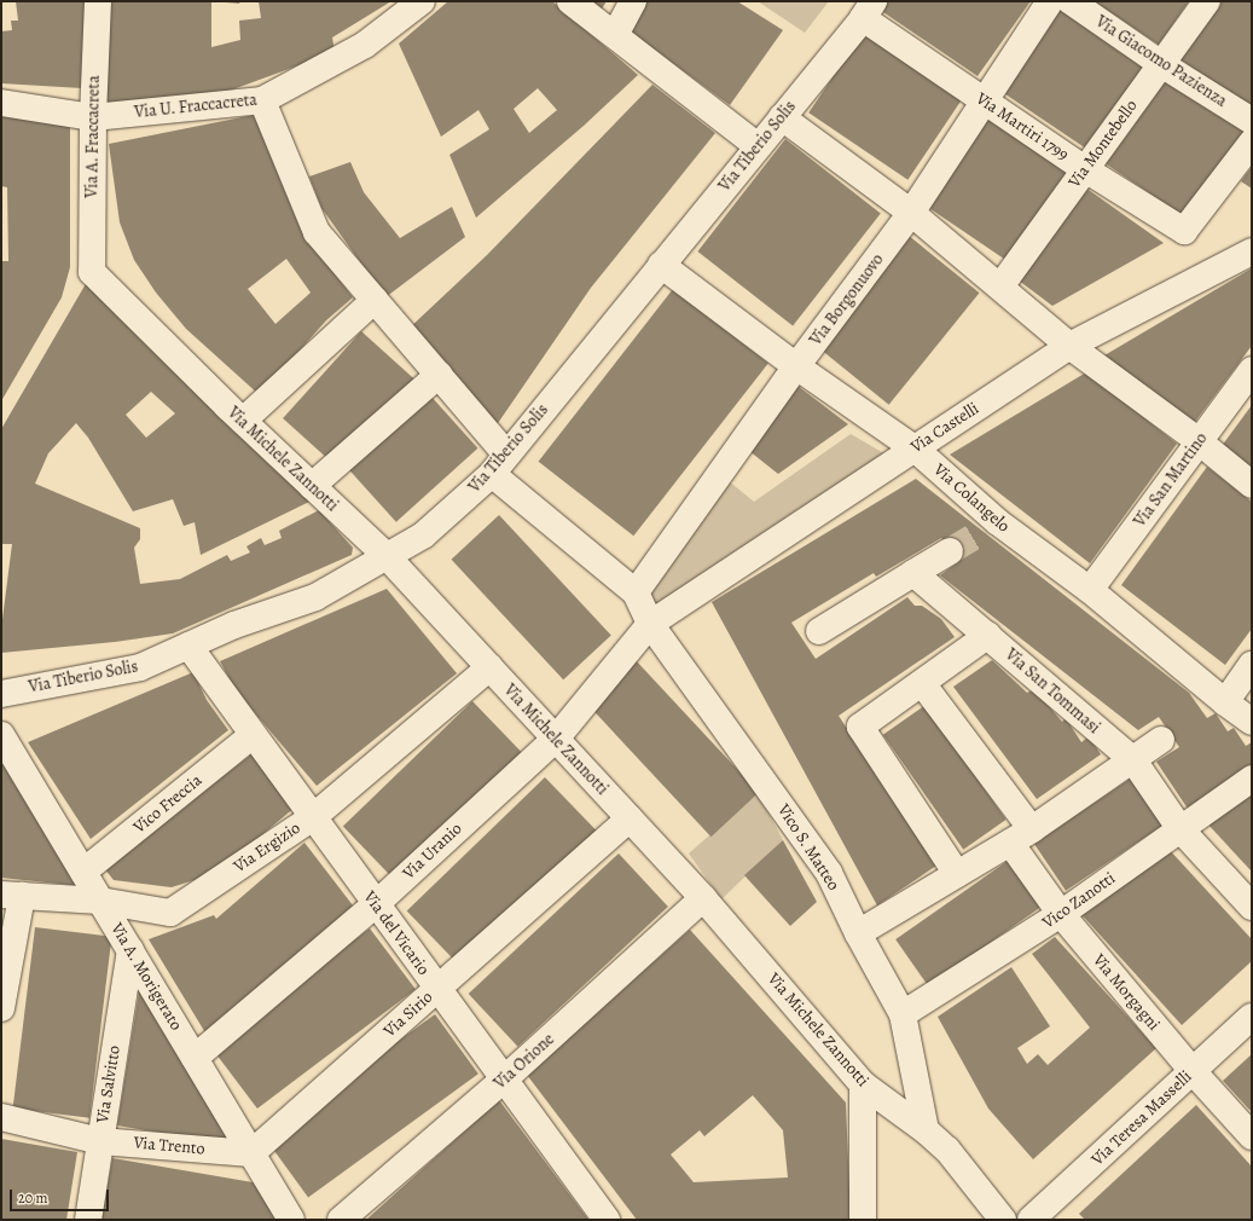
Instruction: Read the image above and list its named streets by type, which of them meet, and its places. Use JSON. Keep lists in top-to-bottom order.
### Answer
{
  "streets": {
    "street": [
      "Via Giacomo Pazienza",
      "Via U. Fraccacreta",
      "Via Martiri 1799",
      "Via A. Fraccacreta",
      "Via Montebello",
      "Via Tiberio Solis",
      "Via Borgonuovo",
      "Via Castelli",
      "Via Michele Zannotti",
      "Via San Martino",
      "Via Colangelo",
      "Via San Tommasi",
      "Vico Freccia",
      "Via Ergizio",
      "Vico S. Matteo",
      "Via Uranio",
      "Vico Zanotti",
      "Via del Vicario",
      "Via A. Morigerato",
      "Via Morgagni",
      "Via Sirio",
      "Via Orione",
      "Via Salvitto",
      "Via Teresa Masselli",
      "Via Trento"
    ]
  },
  "crossings": [
    ["Via Giacomo Pazienza", "Via Montebello"],
    ["Via U. Fraccacreta", "Via A. Fraccacreta"],
    ["Via Martiri 1799", "Via Montebello"],
    ["Via Martiri 1799", "Via Tiberio Solis"],
    ["Via Martiri 1799", "Via Borgonuovo"],
    ["Via A. Fraccacreta", "Via Michele Zannotti"],
    ["Via Tiberio Solis", "Via Michele Zannotti"],
    ["Via Tiberio Solis", "Via Colangelo"],
    ["Via Tiberio Solis", "Via del Vicario"],
    ["Via Borgonuovo", "Via Colangelo"],
    ["Via Borgonuovo", "Vico S. Matteo"],
    ["Via Castelli", "Via Colangelo"],
    ["Via Castelli", "Vico S. Matteo"],
    ["Via Castelli", "Via Uranio"],
    ["Via Michele Zannotti", "Via Ergizio"],
    ["Via Michele Zannotti", "Vico S. Matteo"],
    ["Via Michele Zannotti", "Via Uranio"],
    ["Via Michele Zannotti", "Via Sirio"],
    ["Via Michele Zannotti", "Via Orione"],
    ["Via San Martino", "Via Colangelo"],
    ["Via San Tommasi", "Vico Zanotti"],
    ["Vico Freccia", "Via del Vicario"],
    ["Vico Freccia", "Via A. Morigerato"],
    ["Via Ergizio", "Via del Vicario"],
    ["Via Ergizio", "Via A. Morigerato"],
    ["Vico S. Matteo", "Via Uranio"],
    ["Vico S. Matteo", "Vico Zanotti"],
    ["Via Uranio", "Via del Vicario"],
    ["Via Uranio", "Via A. Morigerato"],
    ["Vico Zanotti", "Via Morgagni"],
    ["Via del Vicario", "Via Sirio"],
    ["Via del Vicario", "Via Orione"],
    ["Via A. Morigerato", "Via Sirio"],
    ["Via A. Morigerato", "Via Salvitto"],
    ["Via A. Morigerato", "Via Trento"],
    ["Via Morgagni", "Via Teresa Masselli"],
    ["Via Sirio", "Via Trento"],
    ["Via Salvitto", "Via Trento"]
  ],
  "scale_bar": "20 m"
}
